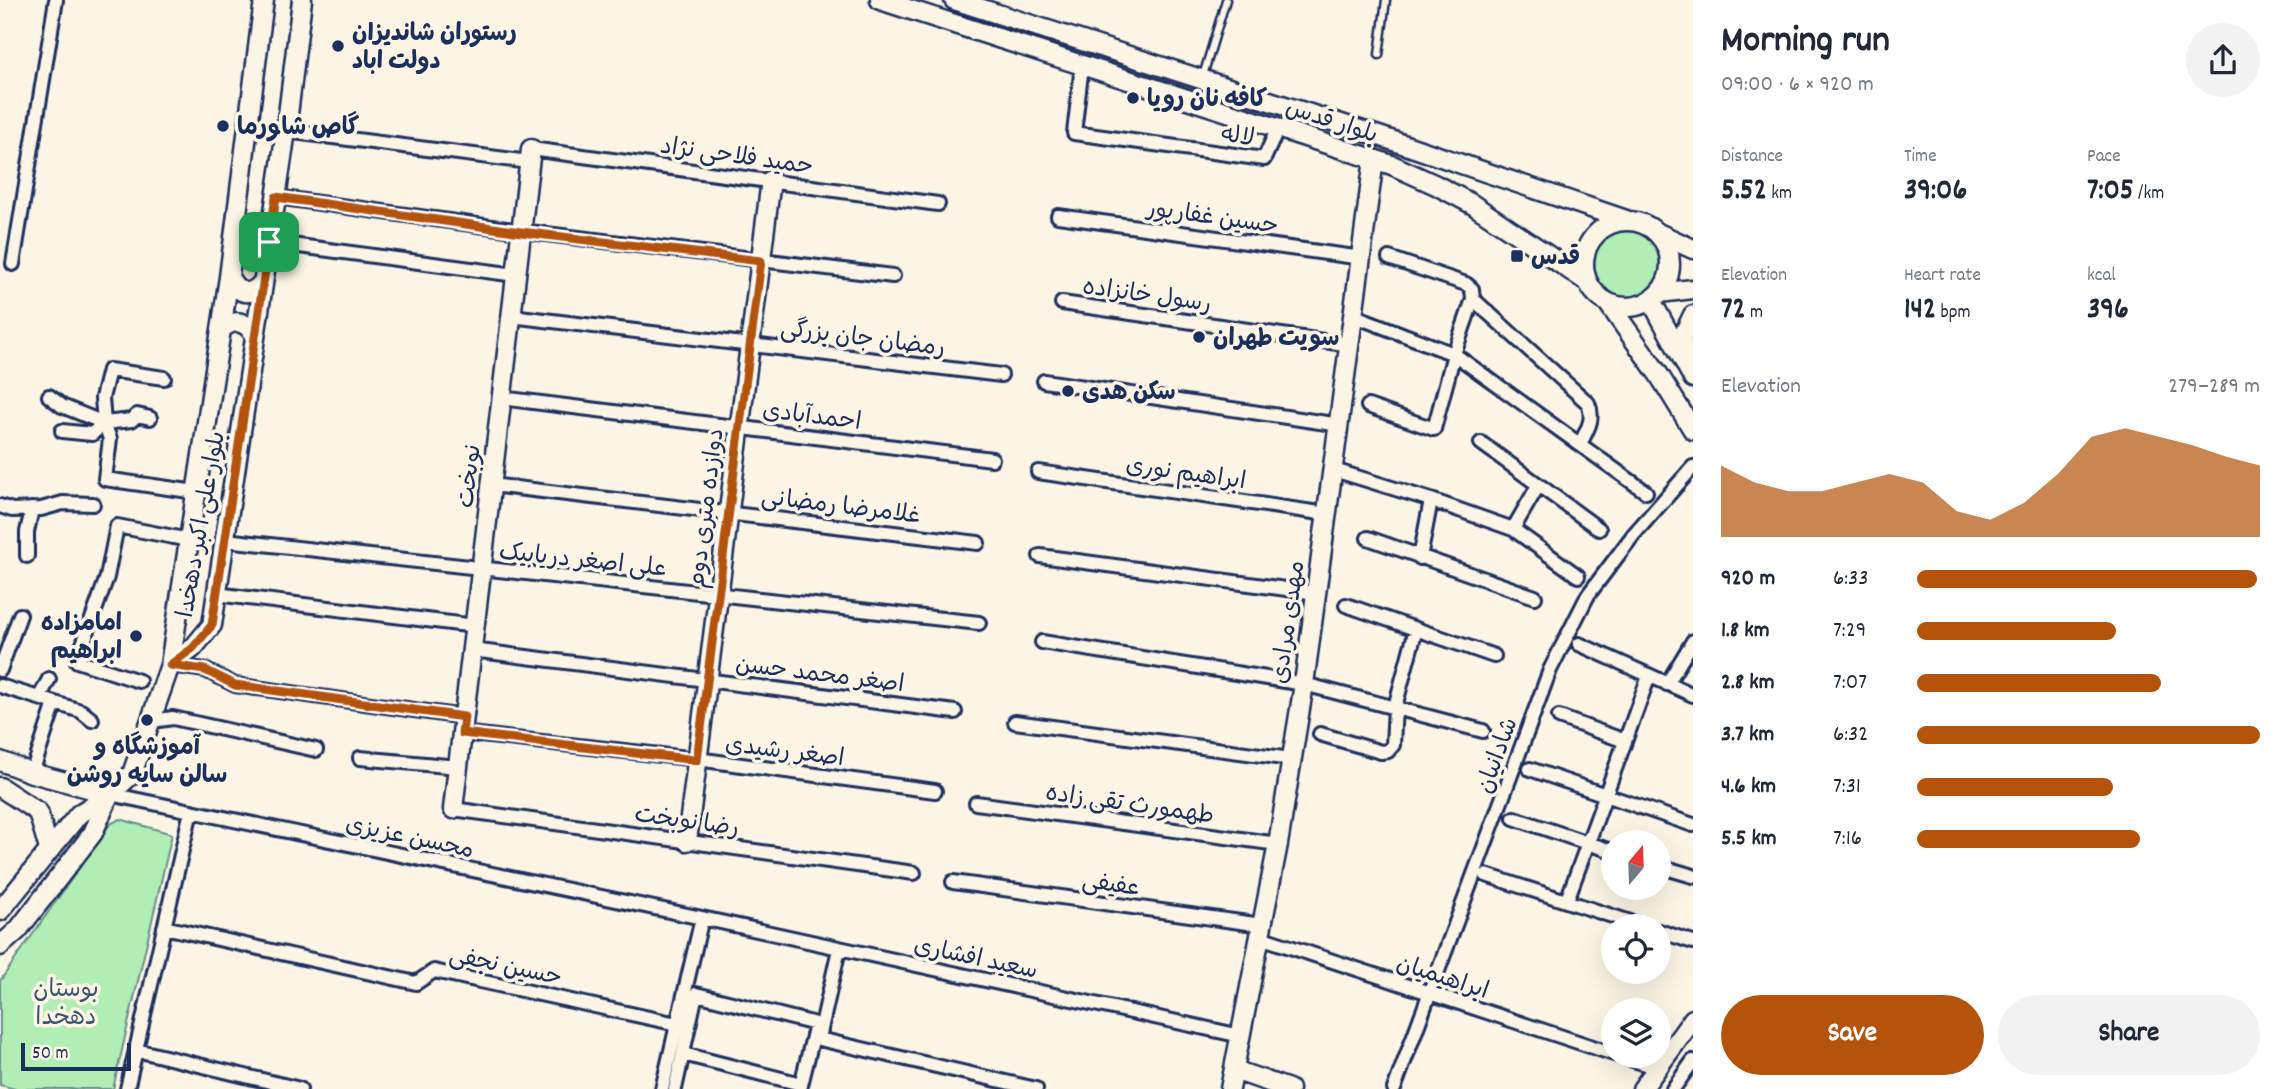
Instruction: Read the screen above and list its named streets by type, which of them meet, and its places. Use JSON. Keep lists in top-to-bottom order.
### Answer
{
  "streets": {
    "street": [
      "بلوار قدس",
      "لاله",
      "حمید فلاحی نژاد",
      "حسین غفارپور",
      "رسول خانزاده",
      "رمضان جان بزرگی",
      "احمدآبادی",
      "ابراهیم نوری",
      "نوبخت",
      "غلامرضا رمضانی",
      "دوازده متری دوم",
      "بلوار علی اکبر دهخدا",
      "علی اصغر دریابیک",
      "مهدی مرادی",
      "اصغر محمد حسن",
      "اصغر رشیدی",
      "شادانیان",
      "طهمورث تقی زاده",
      "رضا نوبخت",
      "محسن عزیزی",
      "عفیفی",
      "سعید افشاری",
      "حسین نجفی",
      "ابراهیمیان"
    ]
  },
  "crossings": [
    ["بلوار قدس", "لاله"],
    ["بلوار قدس", "مهدی مرادی"],
    ["حمید فلاحی نژاد", "نوبخت"],
    ["حمید فلاحی نژاد", "دوازده متری دوم"],
    ["حمید فلاحی نژاد", "بلوار علی اکبر دهخدا"],
    ["حسین غفارپور", "مهدی مرادی"],
    ["رسول خانزاده", "مهدی مرادی"],
    ["رمضان جان بزرگی", "نوبخت"],
    ["رمضان جان بزرگی", "دوازده متری دوم"],
    ["احمدآبادی", "نوبخت"],
    ["احمدآبادی", "دوازده متری دوم"],
    ["ابراهیم نوری", "مهدی مرادی"],
    ["نوبخت", "غلامرضا رمضانی"],
    ["نوبخت", "علی اصغر دریابیک"],
    ["نوبخت", "اصغر محمد حسن"],
    ["نوبخت", "اصغر رشیدی"],
    ["نوبخت", "رضا نوبخت"],
    ["غلامرضا رمضانی", "دوازده متری دوم"],
    ["دوازده متری دوم", "علی اصغر دریابیک"],
    ["دوازده متری دوم", "اصغر محمد حسن"],
    ["دوازده متری دوم", "اصغر رشیدی"],
    ["دوازده متری دوم", "رضا نوبخت"],
    ["بلوار علی اکبر دهخدا", "علی اصغر دریابیک"],
    ["بلوار علی اکبر دهخدا", "اصغر رشیدی"],
    ["مهدی مرادی", "طهمورث تقی زاده"],
    ["مهدی مرادی", "عفیفی"],
    ["مهدی مرادی", "سعید افشاری"],
    ["مهدی مرادی", "ابراهیمیان"],
    ["شادانیان", "ابراهیمیان"],
    ["محسن عزیزی", "سعید افشاری"],
    ["عفیفی", "ابراهیمیان"]
  ],
  "parks": ["بوستان دهخدا"],
  "places": {
    "other": [
      "رستوران شاندیزان دولت اباد",
      "کافه نان رویا",
      "گاص شاورما",
      "سويت طهران",
      "سكن هدى",
      "امامزاده ابراهیم",
      "آموزشگاه و سالن سایه روشن"
    ],
    "transit": ["قدس"]
  },
  "scale_bar": "50 m",
  "north": "top",
  "page": {
    "heading": ["Morning run", "09:00 · 6 × 920 m"],
    "stats": [
      ["Distance", "5.52 km"],
      ["Time", "39:06"],
      ["Pace", "7:05 /km"],
      ["Elevation", "72 m"],
      ["Heart rate", "142 bpm"],
      ["kcal", "396"]
    ],
    "chart": ["Elevation", "279–289 m"],
    "list": [
      {
        "name": "920 m",
        "note": "6:33"
      },
      {
        "name": "1.8 km",
        "note": "7:29"
      },
      {
        "name": "2.8 km",
        "note": "7:07"
      },
      {
        "name": "3.7 km",
        "note": "6:32"
      },
      {
        "name": "4.6 km",
        "note": "7:31"
      },
      {
        "name": "5.5 km",
        "note": "7:16"
      }
    ],
    "buttons": ["Save", "Share"],
    "scale": "50 m"
  }
}
